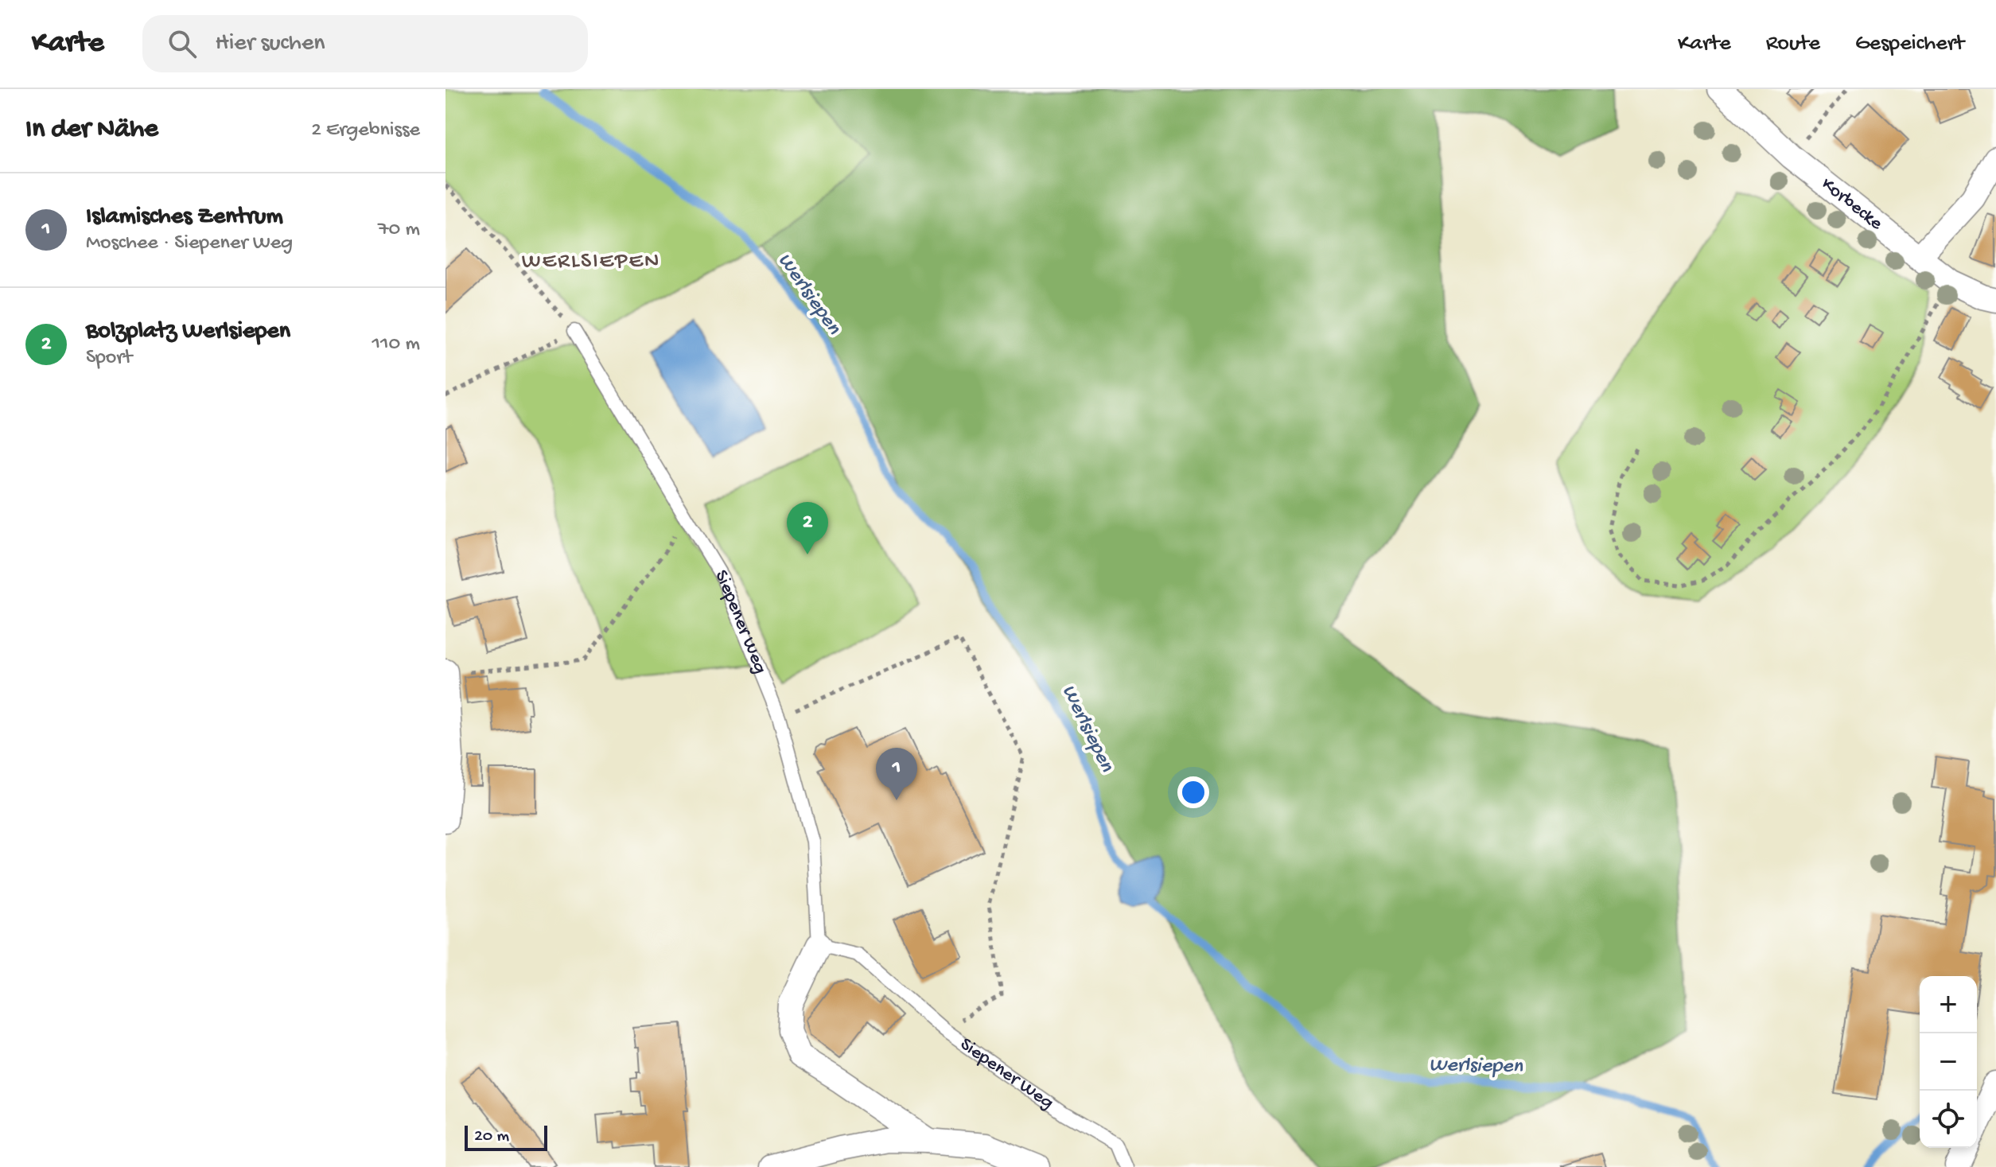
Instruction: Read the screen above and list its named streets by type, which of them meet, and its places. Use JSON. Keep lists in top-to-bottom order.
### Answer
{
  "streets": {
    "street": ["Korbecke", "Siepener Weg"]
  },
  "districts": ["WERLSIEPEN"],
  "water": ["Werlsiepen"],
  "scale_bar": "20 m",
  "page": {
    "header": "Karte",
    "search": "Hier suchen",
    "nav": ["Karte", "Route", "Gespeichert"],
    "heading": ["In der Nähe", "2 Ergebnisse"],
    "list": [
      {
        "mark": "1",
        "name": "Islamisches Zentrum",
        "note": "Moschee · Siepener Weg",
        "value": "70 m"
      },
      {
        "mark": "2",
        "name": "Bolzplatz Werlsiepen",
        "note": "Sport",
        "value": "110 m"
      }
    ],
    "pins": ["2", "1"],
    "map_buttons": ["+", "−"],
    "scale": "20 m"
  }
}
